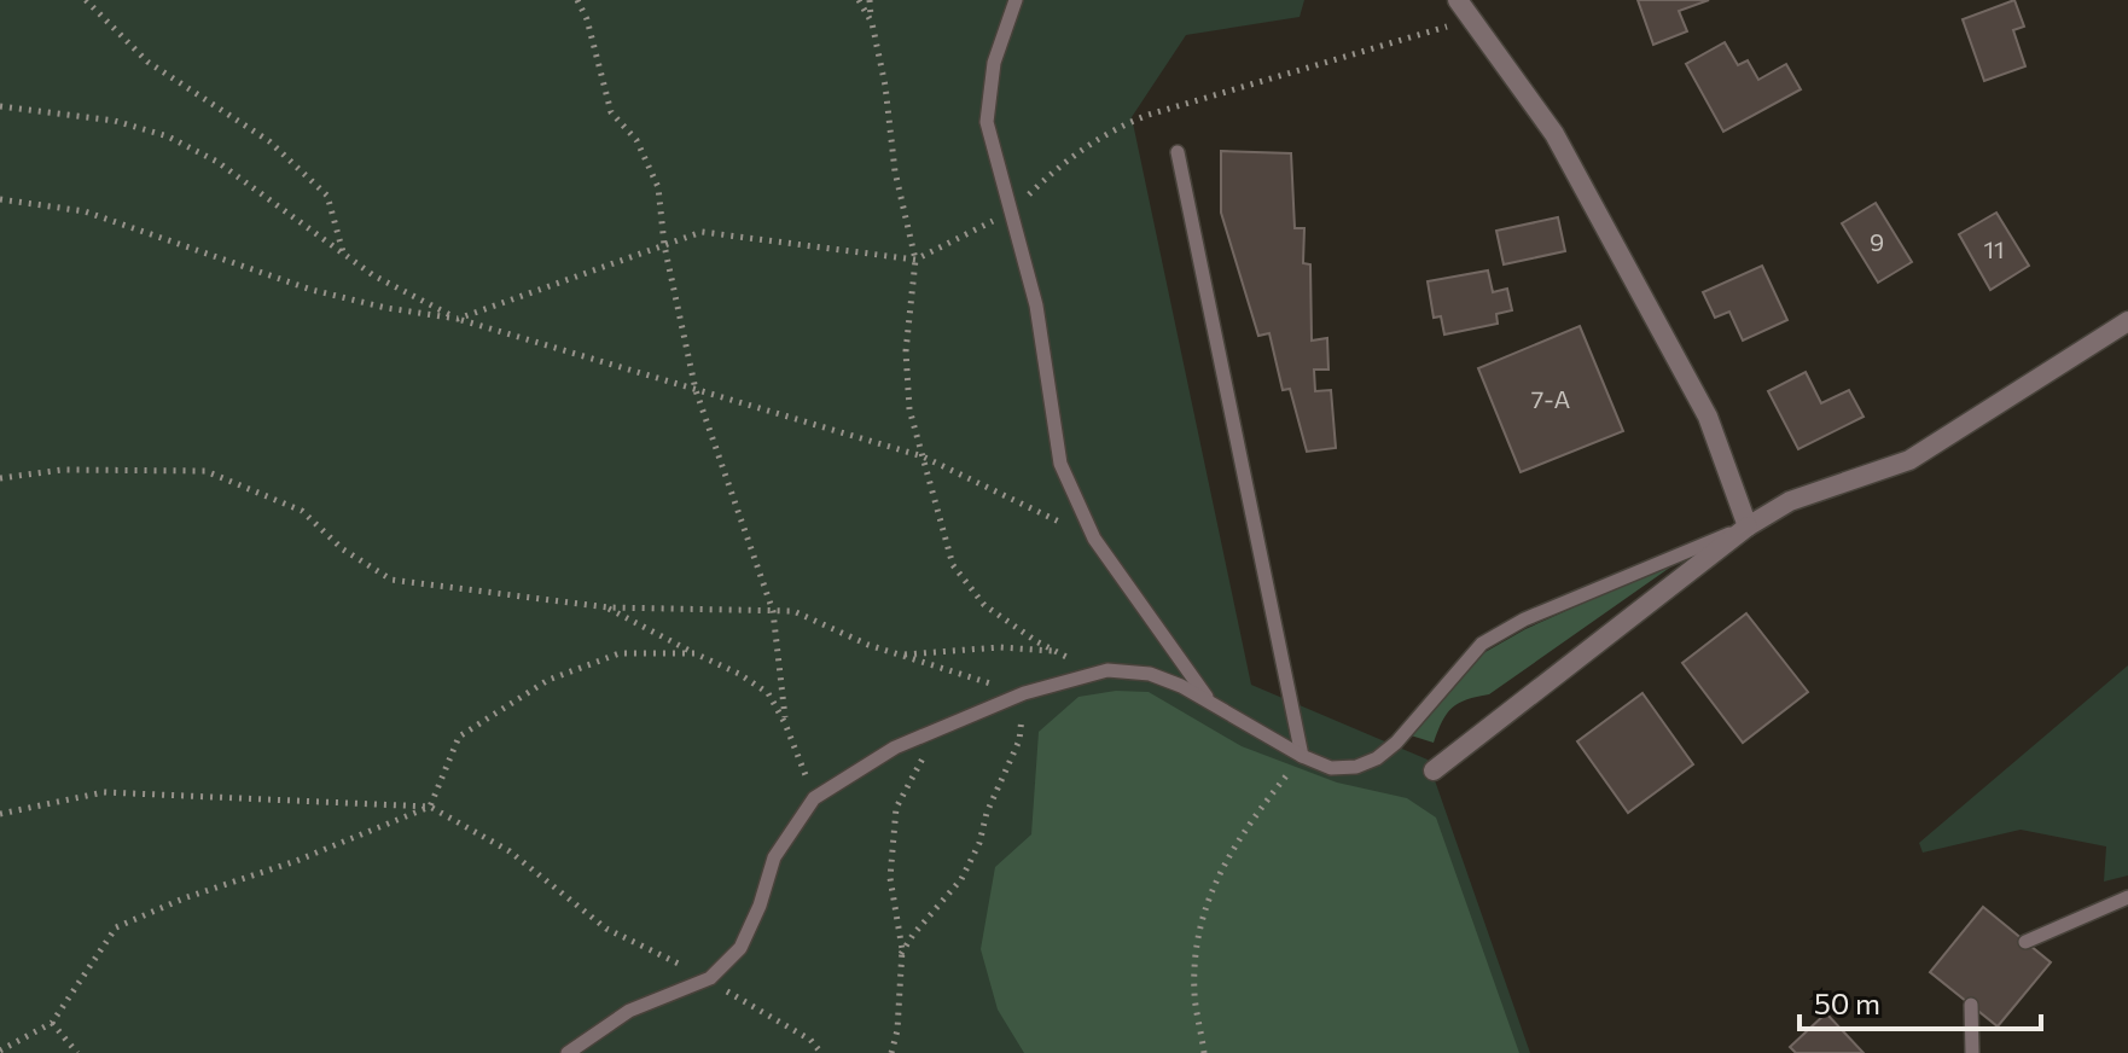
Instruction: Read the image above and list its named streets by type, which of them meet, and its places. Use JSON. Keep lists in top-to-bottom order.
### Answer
{
  "house_numbers": ["9", "11", "7-А"],
  "scale_bar": "50 m"
}
